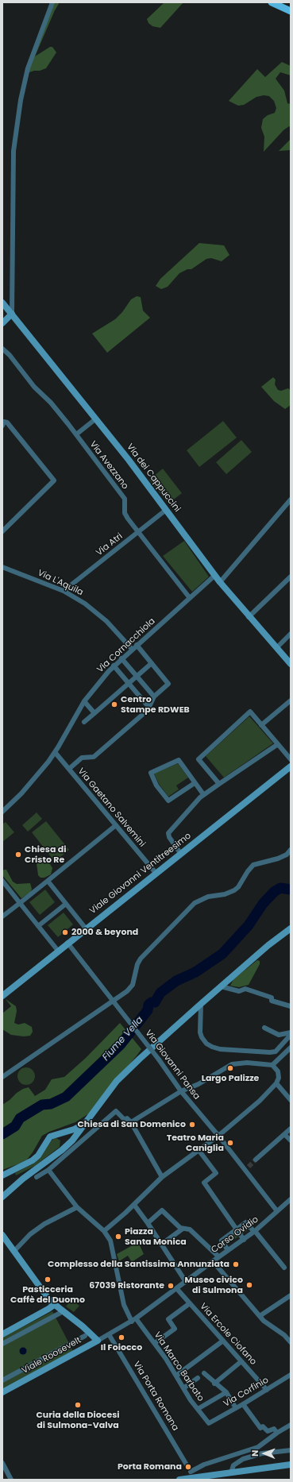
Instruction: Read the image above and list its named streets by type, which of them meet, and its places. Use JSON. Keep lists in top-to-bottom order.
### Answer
{
  "streets": {
    "street": [
      "Via Avezzano",
      "Via dei Cappuccini",
      "Via Atri",
      "Via L'Aquila",
      "Via Cornacchiola",
      "Via Gaetano Salvemini",
      "Viale Giovanni Ventitreesimo",
      "Via Giovanni Pansa",
      "Corso Ovidio",
      "Via Ercole Ciofano",
      "Viale Roosevelt",
      "Via Marco Barbato",
      "Via Corfinio",
      "Via Porta Romana"
    ]
  },
  "crossings": [
    ["Via Avezzano", "Via Atri"],
    ["Via Avezzano", "Via Cornacchiola"],
    ["Via dei Cappuccini", "Via Atri"],
    ["Via dei Cappuccini", "Via Cornacchiola"],
    ["Via Atri", "Via L'Aquila"],
    ["Via L'Aquila", "Via Cornacchiola"],
    ["Via Cornacchiola", "Via Gaetano Salvemini"],
    ["Via Gaetano Salvemini", "Viale Giovanni Ventitreesimo"],
    ["Viale Giovanni Ventitreesimo", "Via Giovanni Pansa"],
    ["Via Giovanni Pansa", "Corso Ovidio"],
    ["Corso Ovidio", "Via Ercole Ciofano"],
    ["Corso Ovidio", "Viale Roosevelt"],
    ["Corso Ovidio", "Via Marco Barbato"],
    ["Corso Ovidio", "Via Porta Romana"],
    ["Via Ercole Ciofano", "Via Corfinio"],
    ["Viale Roosevelt", "Via Porta Romana"],
    ["Via Marco Barbato", "Via Corfinio"]
  ],
  "water": ["Fiume Vella"],
  "places": [
    "Centro Stampe RDWEB",
    "Chiesa di Cristo Re",
    "2000 & beyond",
    "Largo Palizze",
    "Chiesa di San Domenico",
    "Teatro Maria Caniglia",
    "Piazza Santa Monica",
    "Complesso della Santissima Annunziata",
    "Pasticceria Caffè del Duomo",
    "Museo civico di Sulmona",
    "67039 Ristorante",
    "Il Foiocco",
    "Curia della Diocesi di Sulmona-Valva",
    "Porta Romana"
  ],
  "north": "left"
}
